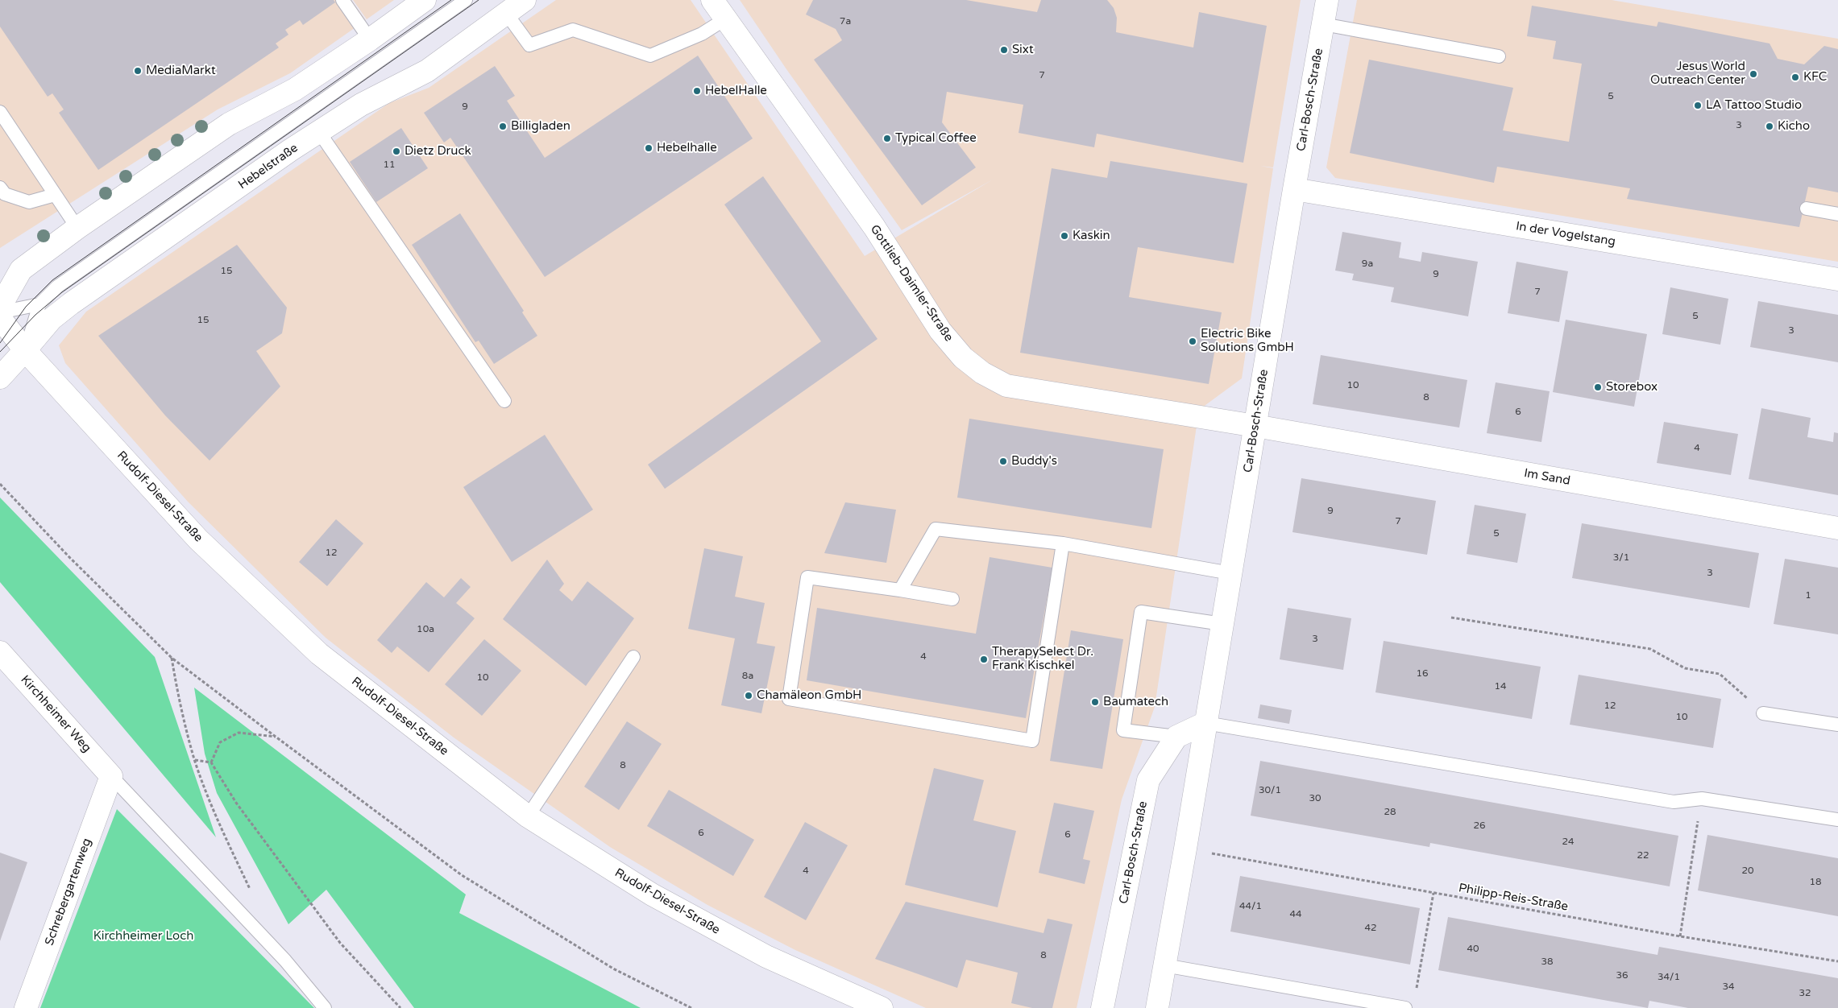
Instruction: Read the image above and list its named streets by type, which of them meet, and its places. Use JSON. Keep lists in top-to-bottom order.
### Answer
{
  "streets": {
    "street": [
      "Carl-Bosch-Straße",
      "Hebelstraße",
      "In der Vogelstang",
      "Gottlieb-Daimler-Straße",
      "Im Sand",
      "Rudolf-Diesel-Straße",
      "Kirchheimer Weg",
      "Schrebergartenweg"
    ],
    "path": ["Philipp-Reis-Straße"]
  },
  "crossings": [
    ["Carl-Bosch-Straße", "In der Vogelstang"],
    ["Carl-Bosch-Straße", "Gottlieb-Daimler-Straße"],
    ["Carl-Bosch-Straße", "Im Sand"],
    ["Carl-Bosch-Straße", "Philipp-Reis-Straße"],
    ["Hebelstraße", "Rudolf-Diesel-Straße"],
    ["Gottlieb-Daimler-Straße", "Im Sand"],
    ["Kirchheimer Weg", "Schrebergartenweg"]
  ],
  "parks": ["Kirchheimer Loch"],
  "places": [
    "Sixt",
    "MediaMarkt",
    "Jesus World Outreach Center",
    "KFC",
    "HebelHalle",
    "LA Tattoo Studio",
    "Billigladen",
    "Kicho",
    "Typical Coffee",
    "Hebelhalle",
    "Dietz Druck",
    "Kaskin",
    "Electric Bike Solutions GmbH",
    "Storebox",
    "Buddy's",
    "TherapySelect Dr. Frank Kischkel",
    "Chamäleon GmbH",
    "Baumatech"
  ],
  "house_numbers": [
    "7a",
    "7",
    "5",
    "9",
    "3",
    "11",
    "9a",
    "15",
    "9",
    "7",
    "5",
    "15",
    "3",
    "10",
    "8",
    "6",
    "4",
    "9",
    "7",
    "5",
    "12",
    "3/1",
    "3",
    "1",
    "10a",
    "3",
    "4",
    "16",
    "8a",
    "10",
    "14",
    "12",
    "10",
    "8",
    "30/1",
    "30",
    "28",
    "26",
    "6",
    "6",
    "24",
    "22",
    "4",
    "20",
    "18",
    "44/1",
    "44",
    "42",
    "40",
    "8",
    "38",
    "36",
    "34/1",
    "34",
    "32"
  ]
}
